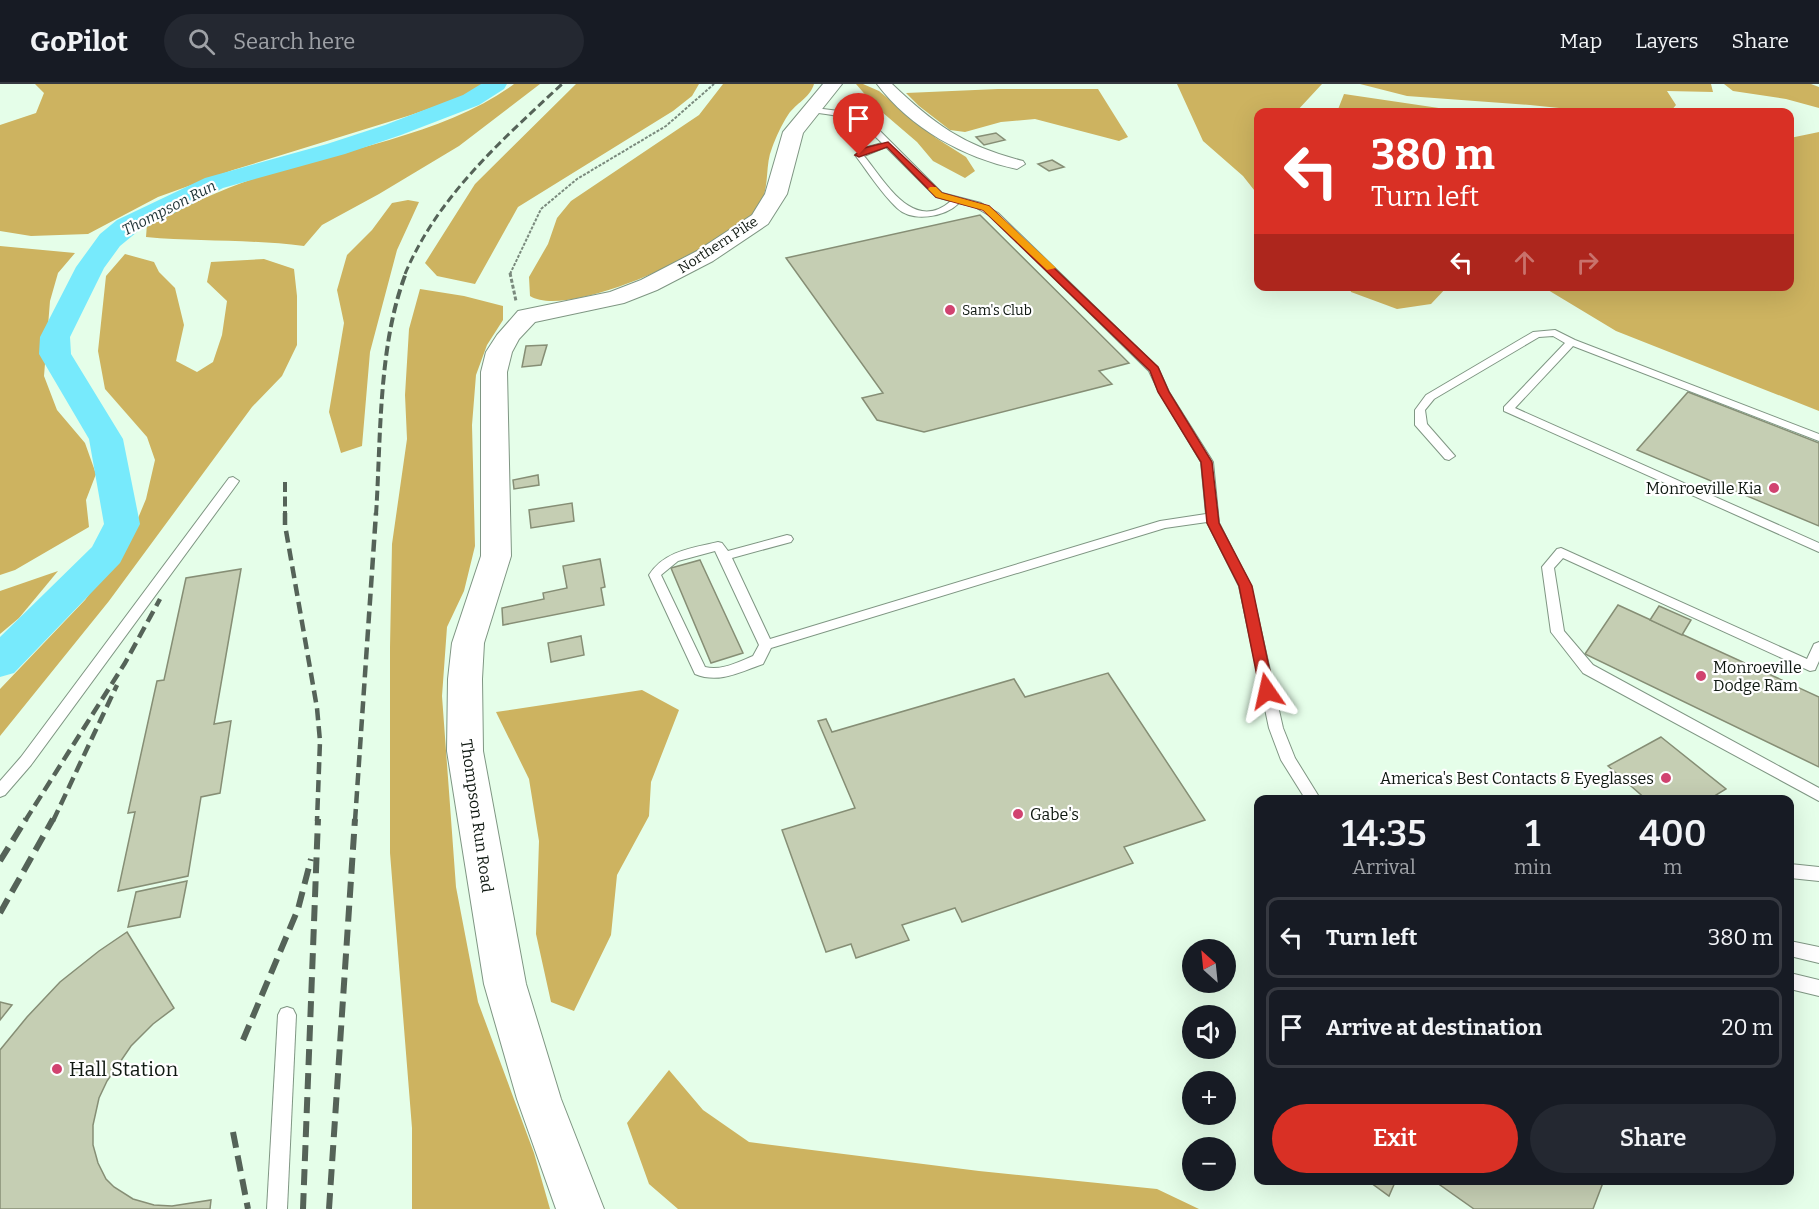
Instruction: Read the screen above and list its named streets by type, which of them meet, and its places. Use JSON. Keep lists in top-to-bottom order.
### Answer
{
  "streets": {
    "street": ["Northern Pike", "Thompson Run Road"]
  },
  "crossings": [
    ["Northern Pike", "Thompson Run Road"]
  ],
  "water": ["Thompson Run"],
  "places": [
    "Sam's Club",
    "Monroeville Kia",
    "Monroeville Dodge Ram",
    "America's Best Contacts & Eyeglasses",
    "Gabe's",
    "Hall Station"
  ],
  "north": "top left",
  "page": {
    "header": "GoPilot",
    "search": "Search here",
    "nav": ["Map", "Layers", "Share"],
    "turn": ["380 m", "Turn left"],
    "eta": [
      "14:35",
      "Arrival",
      "1",
      "min",
      "400",
      "m"
    ],
    "list": [
      {
        "name": "Turn left",
        "value": "380 m"
      },
      {
        "name": "Arrive at destination",
        "value": "20 m"
      }
    ],
    "map_buttons": ["+", "−"],
    "buttons": ["Exit", "Share"]
  }
}
